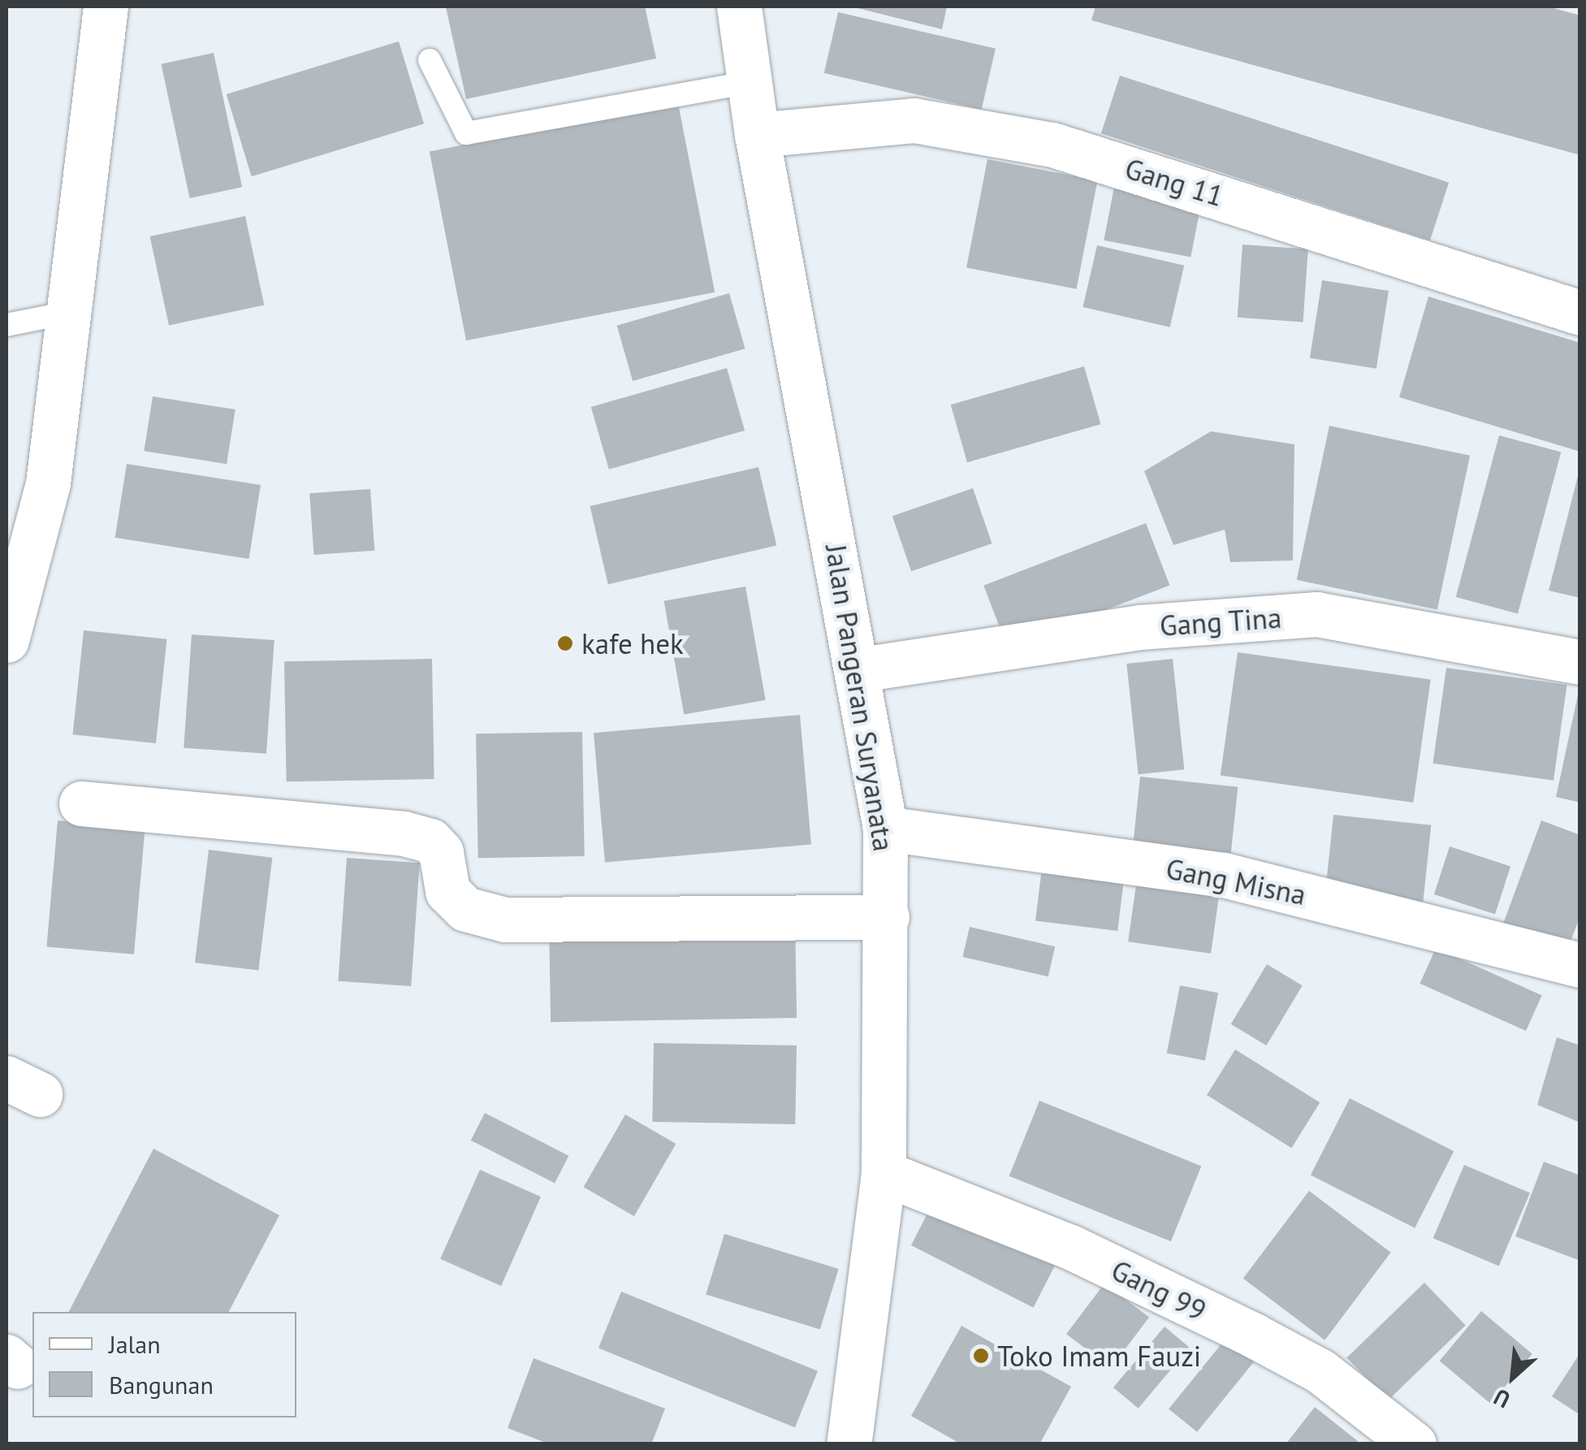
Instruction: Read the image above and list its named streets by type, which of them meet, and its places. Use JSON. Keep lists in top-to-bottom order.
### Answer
{
  "streets": {
    "street": [
      "Gang 11",
      "Gang Tina",
      "Jalan Pangeran Suryanata",
      "Gang Misna",
      "Gang 99"
    ]
  },
  "crossings": [
    ["Gang 11", "Jalan Pangeran Suryanata"],
    ["Gang Tina", "Jalan Pangeran Suryanata"],
    ["Jalan Pangeran Suryanata", "Gang Misna"],
    ["Jalan Pangeran Suryanata", "Gang 99"]
  ],
  "places": ["kafe hek", "Toko Imam Fauzi"],
  "legend": ["Jalan", "Bangunan"],
  "north": "bottom left"
}
